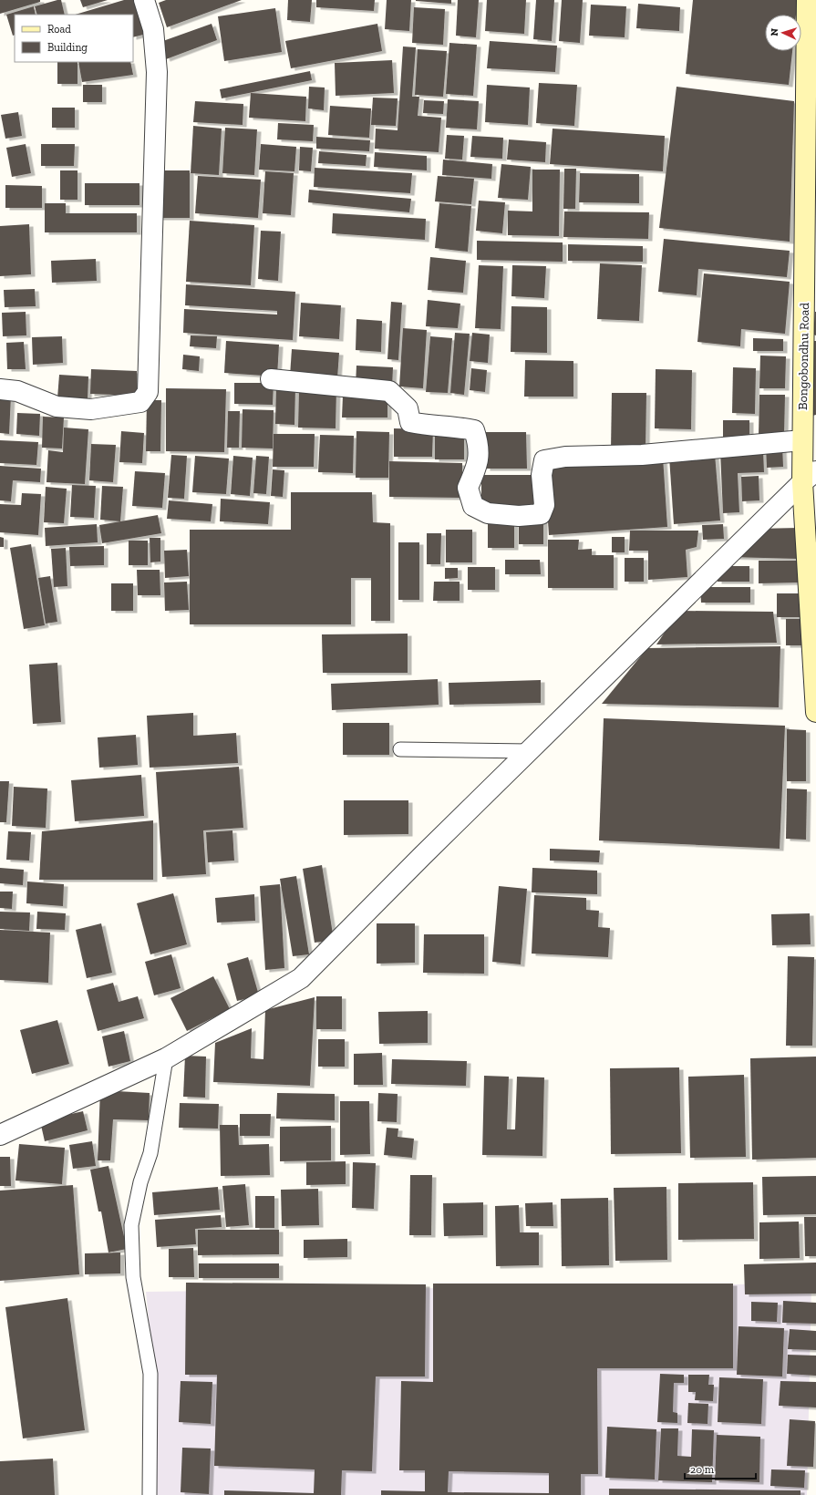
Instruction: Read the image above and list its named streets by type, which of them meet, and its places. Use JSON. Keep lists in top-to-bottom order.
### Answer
{
  "streets": {
    "street": ["Bongobondhu Road"]
  },
  "legend": ["Road", "Building"],
  "scale_bar": "20 m",
  "north": "left"
}
